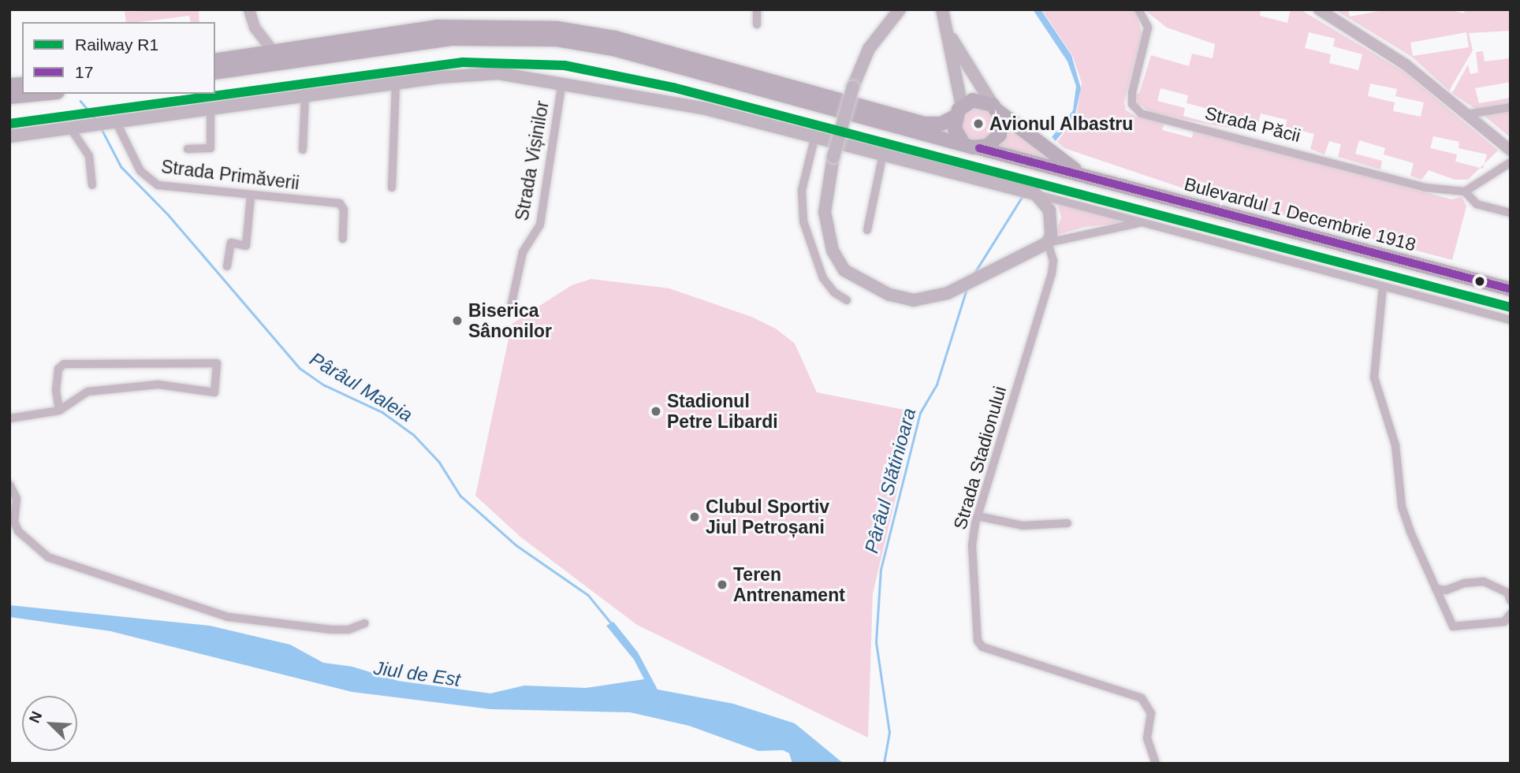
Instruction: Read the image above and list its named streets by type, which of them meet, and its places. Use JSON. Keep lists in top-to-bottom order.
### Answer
{
  "streets": {
    "main road": ["Bulevardul 1 Decembrie 1918"],
    "street": [
      "Strada Păcii",
      "Strada Vișinilor",
      "Strada Primăverii",
      "Strada Stadionului"
    ]
  },
  "water": ["Pârâul Maleia", "Pârâul Slătinioara", "Jiul de Est"],
  "places": [
    "Avionul Albastru",
    "Biserica Sânonilor",
    "Stadionul Petre Libardi",
    "Clubul Sportiv Jiul Petroșani",
    "Teren Antrenament"
  ],
  "lines": ["rail line R1", "transit line 17"],
  "legend": ["Railway R1", "17"],
  "north": "top left"
}
